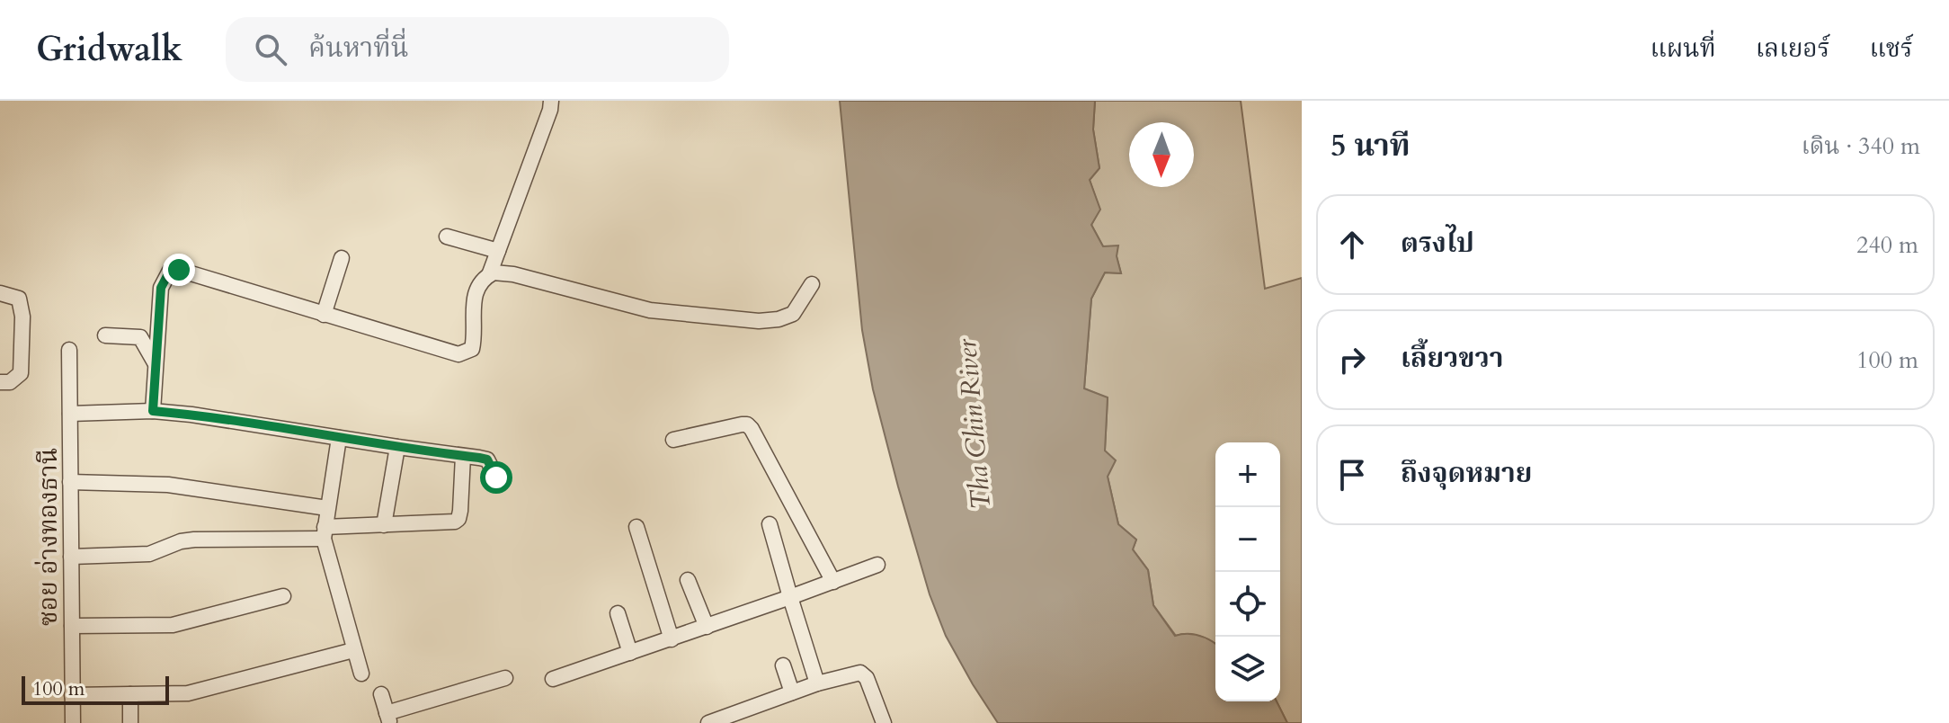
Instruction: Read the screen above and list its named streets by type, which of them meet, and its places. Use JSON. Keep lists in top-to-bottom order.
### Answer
{
  "streets": {
    "street": ["ซอย อ่างทองธานี"]
  },
  "water": ["Tha Chin River"],
  "scale_bar": "100 m",
  "north": "bottom",
  "page": {
    "header": "Gridwalk",
    "search": "ค้นหาที่นี่",
    "nav": ["แผนที่", "เลเยอร์", "แชร์"],
    "heading": ["5 นาที", "เดิน · 340 m"],
    "list": [
      ["ตรงไป", "240 m"],
      ["เลี้ยวขวา", "100 m"],
      "ถึงจุดหมาย"
    ],
    "map_buttons": ["+", "−"],
    "scale": "100 m"
  }
}
